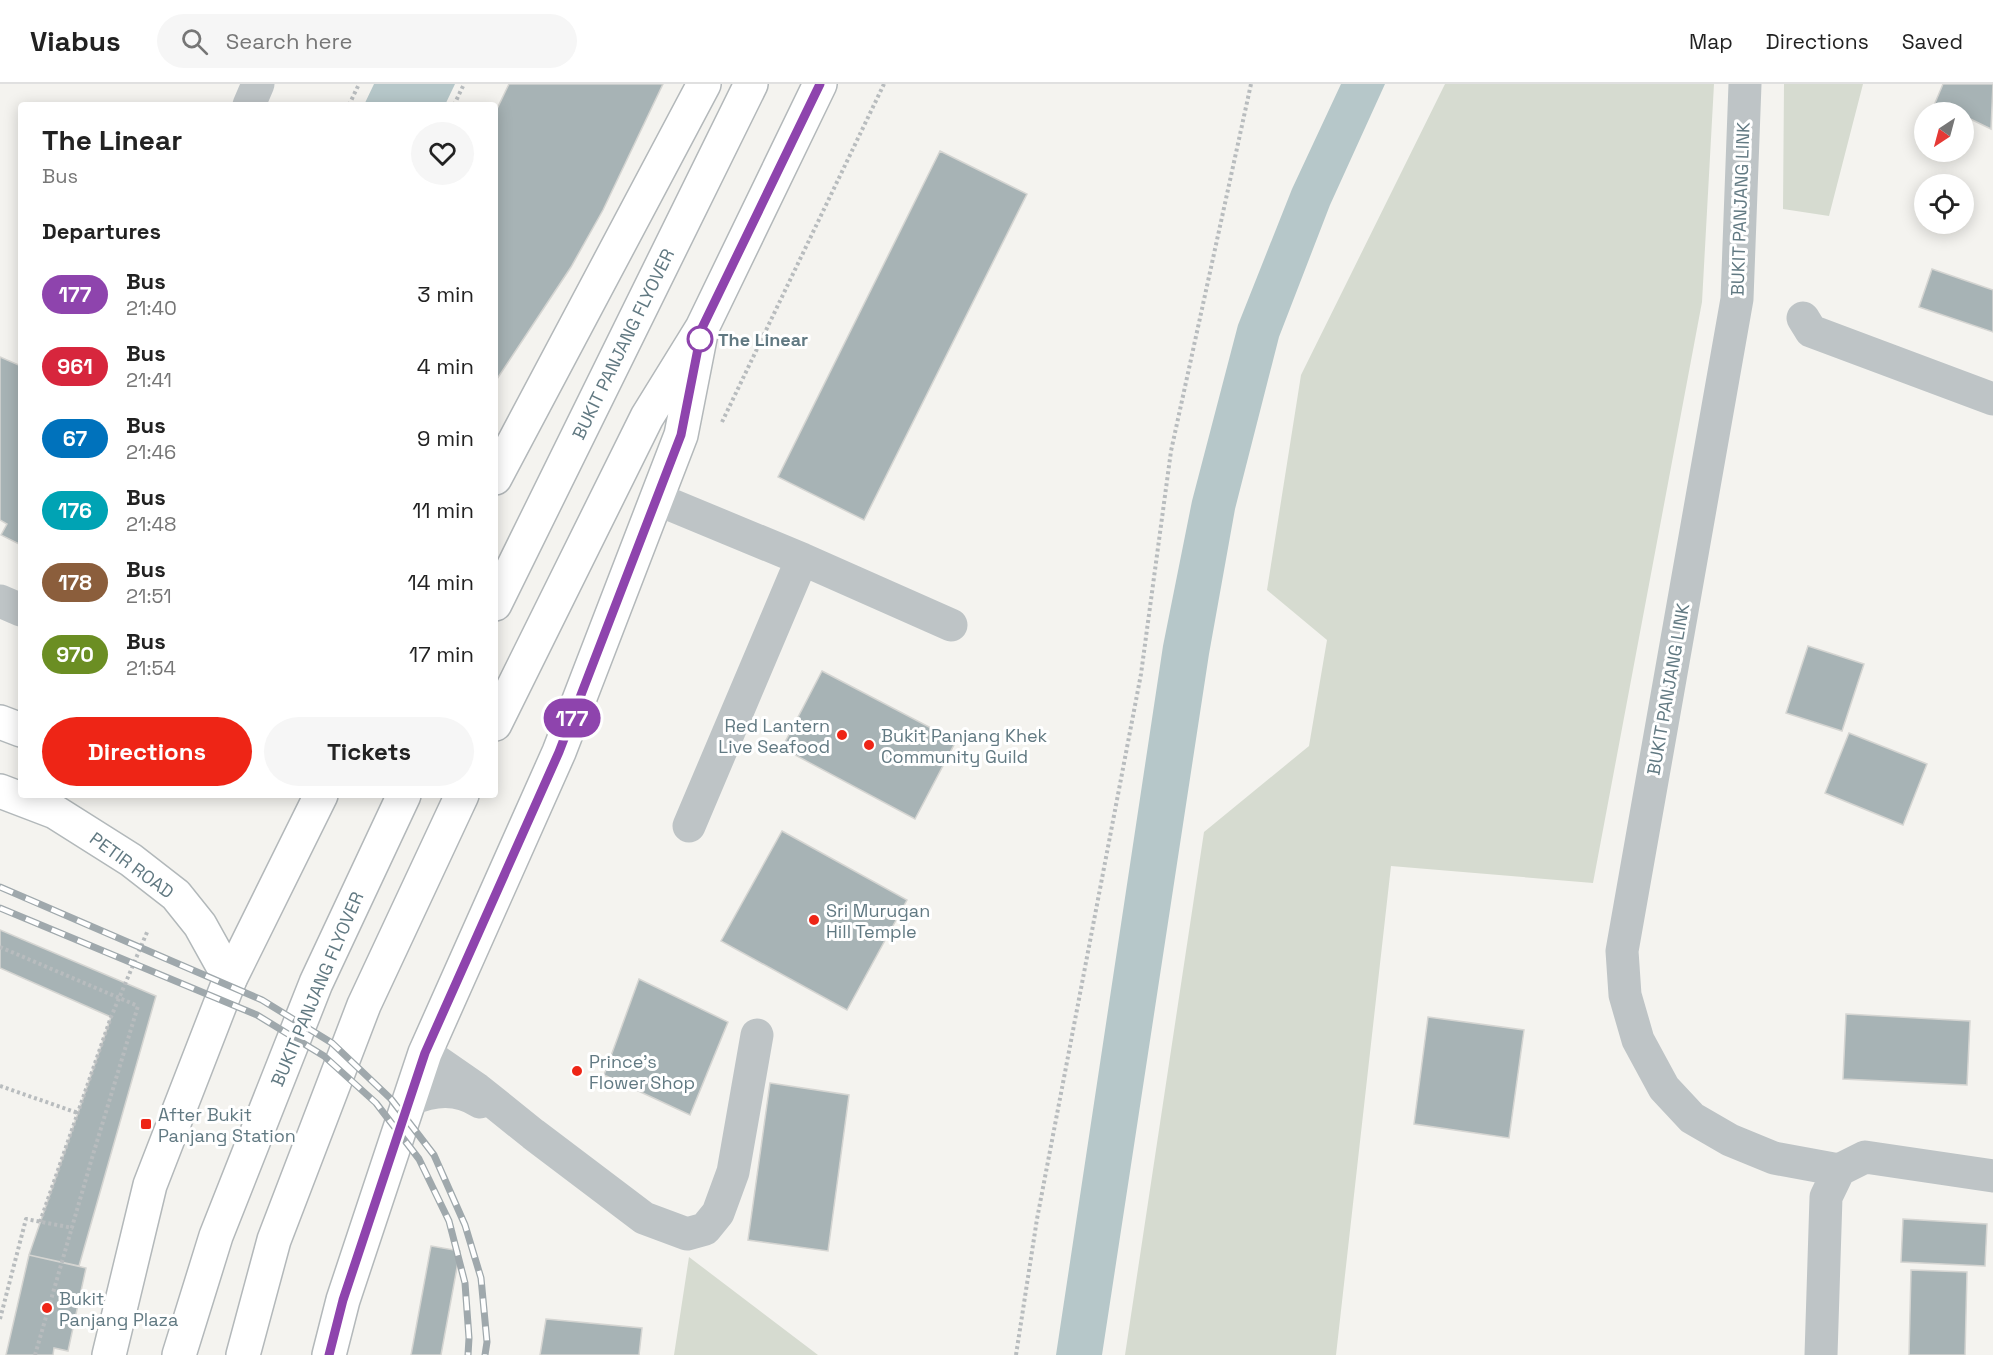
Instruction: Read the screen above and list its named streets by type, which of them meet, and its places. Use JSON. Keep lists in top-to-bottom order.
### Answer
{
  "streets": {
    "main road": ["BUKIT PANJANG FLYOVER", "PETIR ROAD"],
    "street": ["BUKIT PANJANG LINK"]
  },
  "places": {
    "other": [
      "The Linear",
      "Red Lantern Live Seafood",
      "Bukit Panjang Khek Community Guild",
      "Sri Murugan Hill Temple",
      "Prince's Flower Shop",
      "Bukit Panjang Plaza"
    ],
    "transit": ["After Bukit Panjang Station"]
  },
  "lines": ["bus line 177"],
  "north": "bottom left",
  "page": {
    "header": "Viabus",
    "search": "Search here",
    "nav": ["Map", "Directions", "Saved"],
    "on_map": "177",
    "heading": [
      ["The Linear", "Bus"],
      "Departures"
    ],
    "list": [
      {
        "mark": "177",
        "name": "Bus",
        "note": "21:40",
        "value": "3 min"
      },
      {
        "mark": "961",
        "name": "Bus",
        "note": "21:41",
        "value": "4 min"
      },
      {
        "mark": "67",
        "name": "Bus",
        "note": "21:46",
        "value": "9 min"
      },
      {
        "mark": "176",
        "name": "Bus",
        "note": "21:48",
        "value": "11 min"
      },
      {
        "mark": "178",
        "name": "Bus",
        "note": "21:51",
        "value": "14 min"
      },
      {
        "mark": "970",
        "name": "Bus",
        "note": "21:54",
        "value": "17 min"
      }
    ],
    "buttons": ["Directions", "Tickets"]
  }
}
